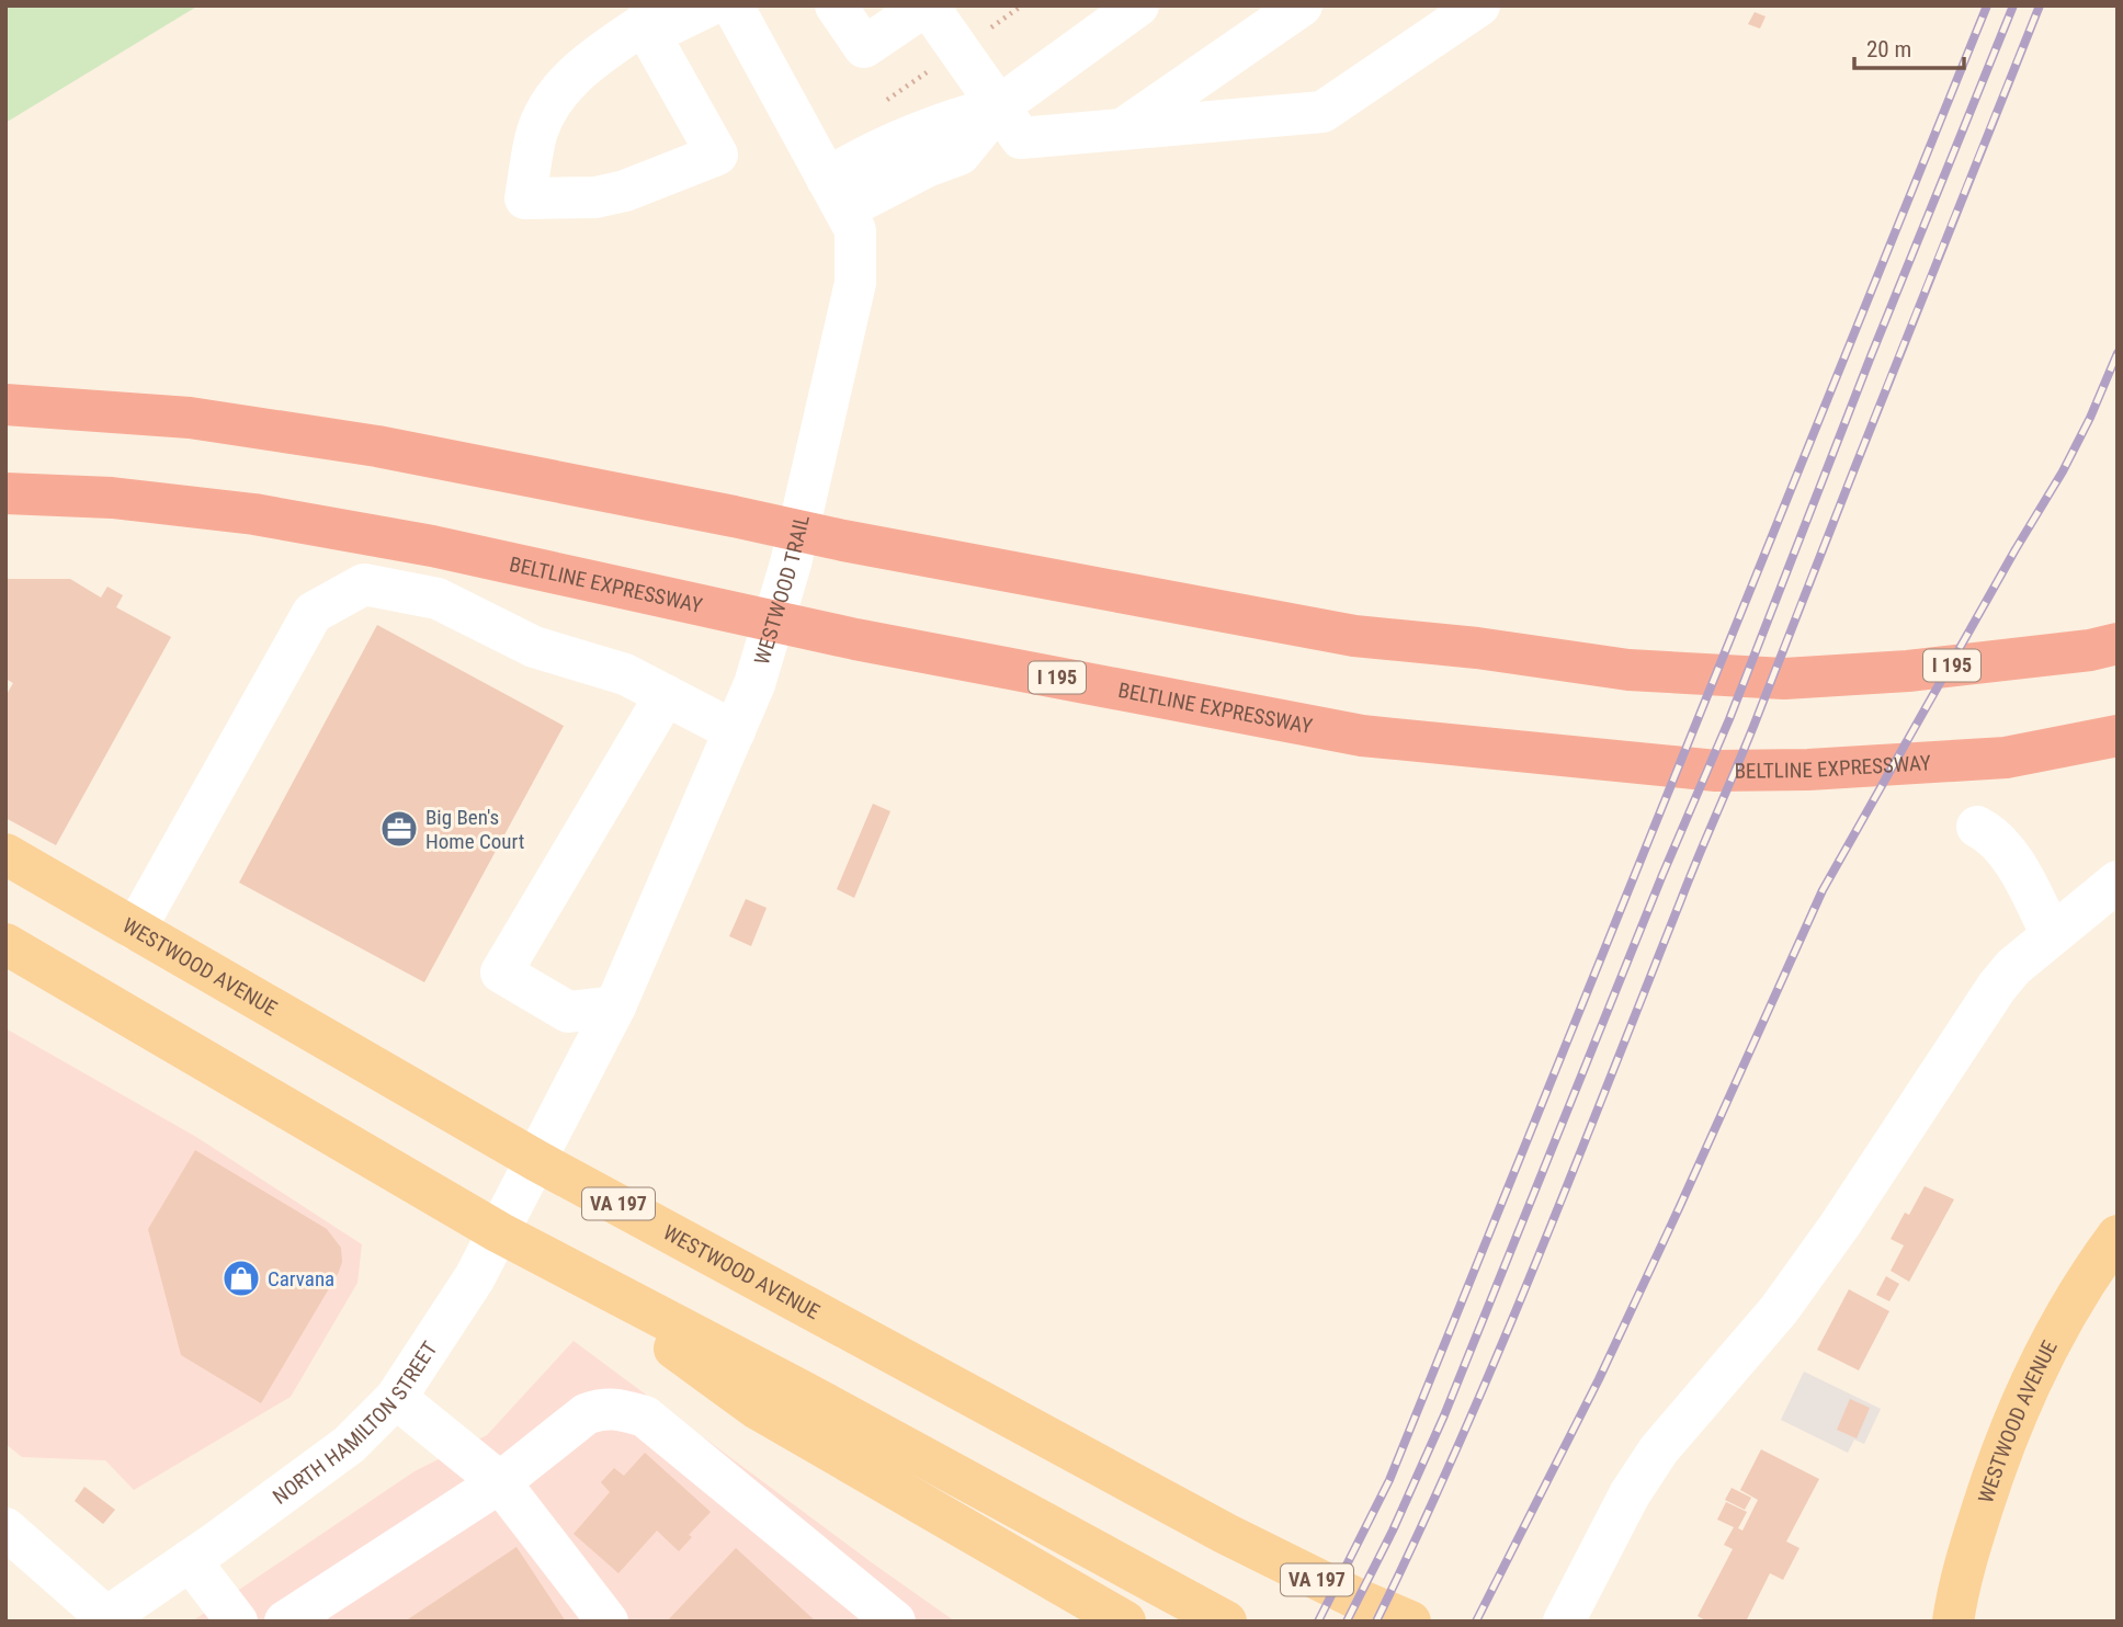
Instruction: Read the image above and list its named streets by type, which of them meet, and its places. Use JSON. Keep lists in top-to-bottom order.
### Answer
{
  "streets": {
    "highway": ["BELTLINE EXPRESSWAY", "I 195"],
    "main road": ["WESTWOOD AVENUE", "VA 197"],
    "street": ["WESTWOOD TRAIL", "NORTH HAMILTON STREET"]
  },
  "crossings": [
    ["WESTWOOD TRAIL", "WESTWOOD AVENUE"],
    ["WESTWOOD TRAIL", "NORTH HAMILTON STREET"],
    ["WESTWOOD AVENUE", "NORTH HAMILTON STREET"]
  ],
  "places": {
    "office": ["Big Ben's Home Court"],
    "shop": ["Carvana"]
  },
  "scale_bar": "20 m"
}
